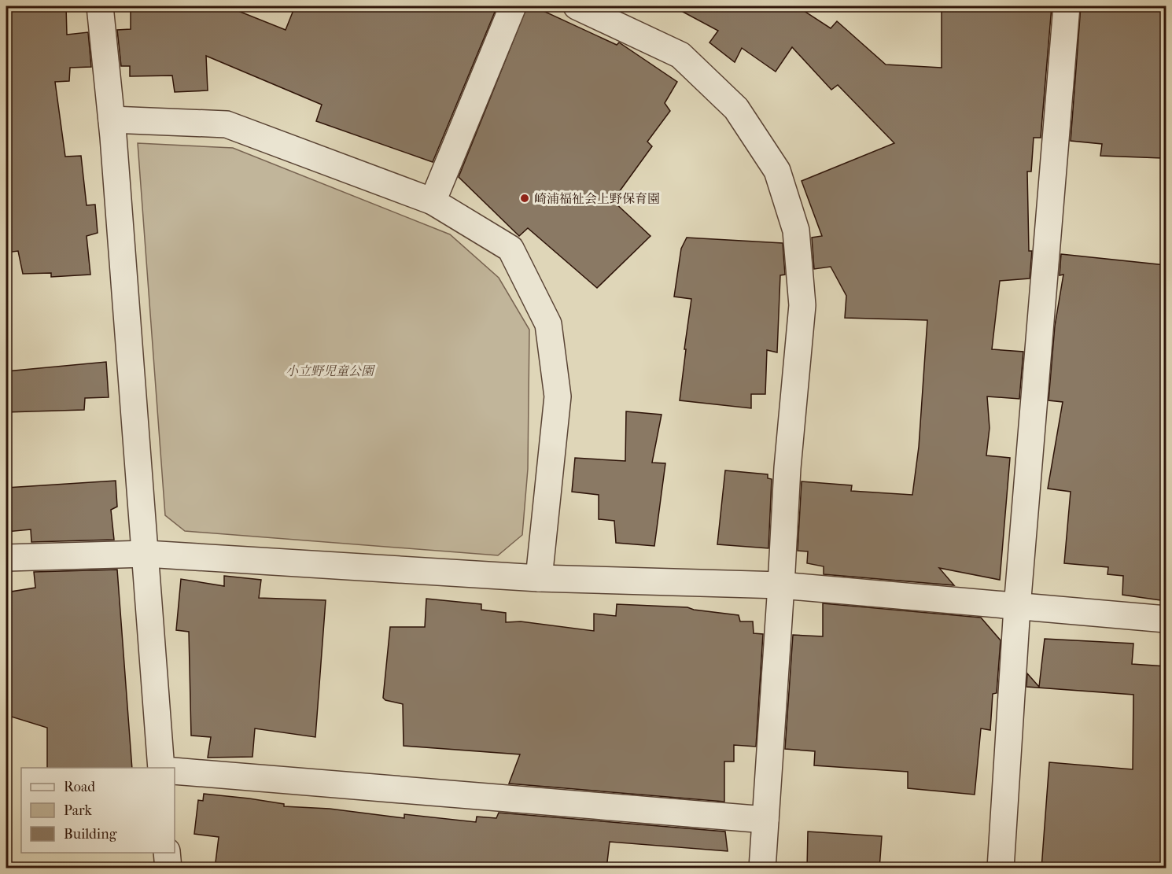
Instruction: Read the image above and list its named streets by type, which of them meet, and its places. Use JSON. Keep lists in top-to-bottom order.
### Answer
{
  "parks": ["小立野児童公園"],
  "places": ["崎浦福祉会上野保育園"],
  "legend": ["Road", "Park", "Building"]
}
